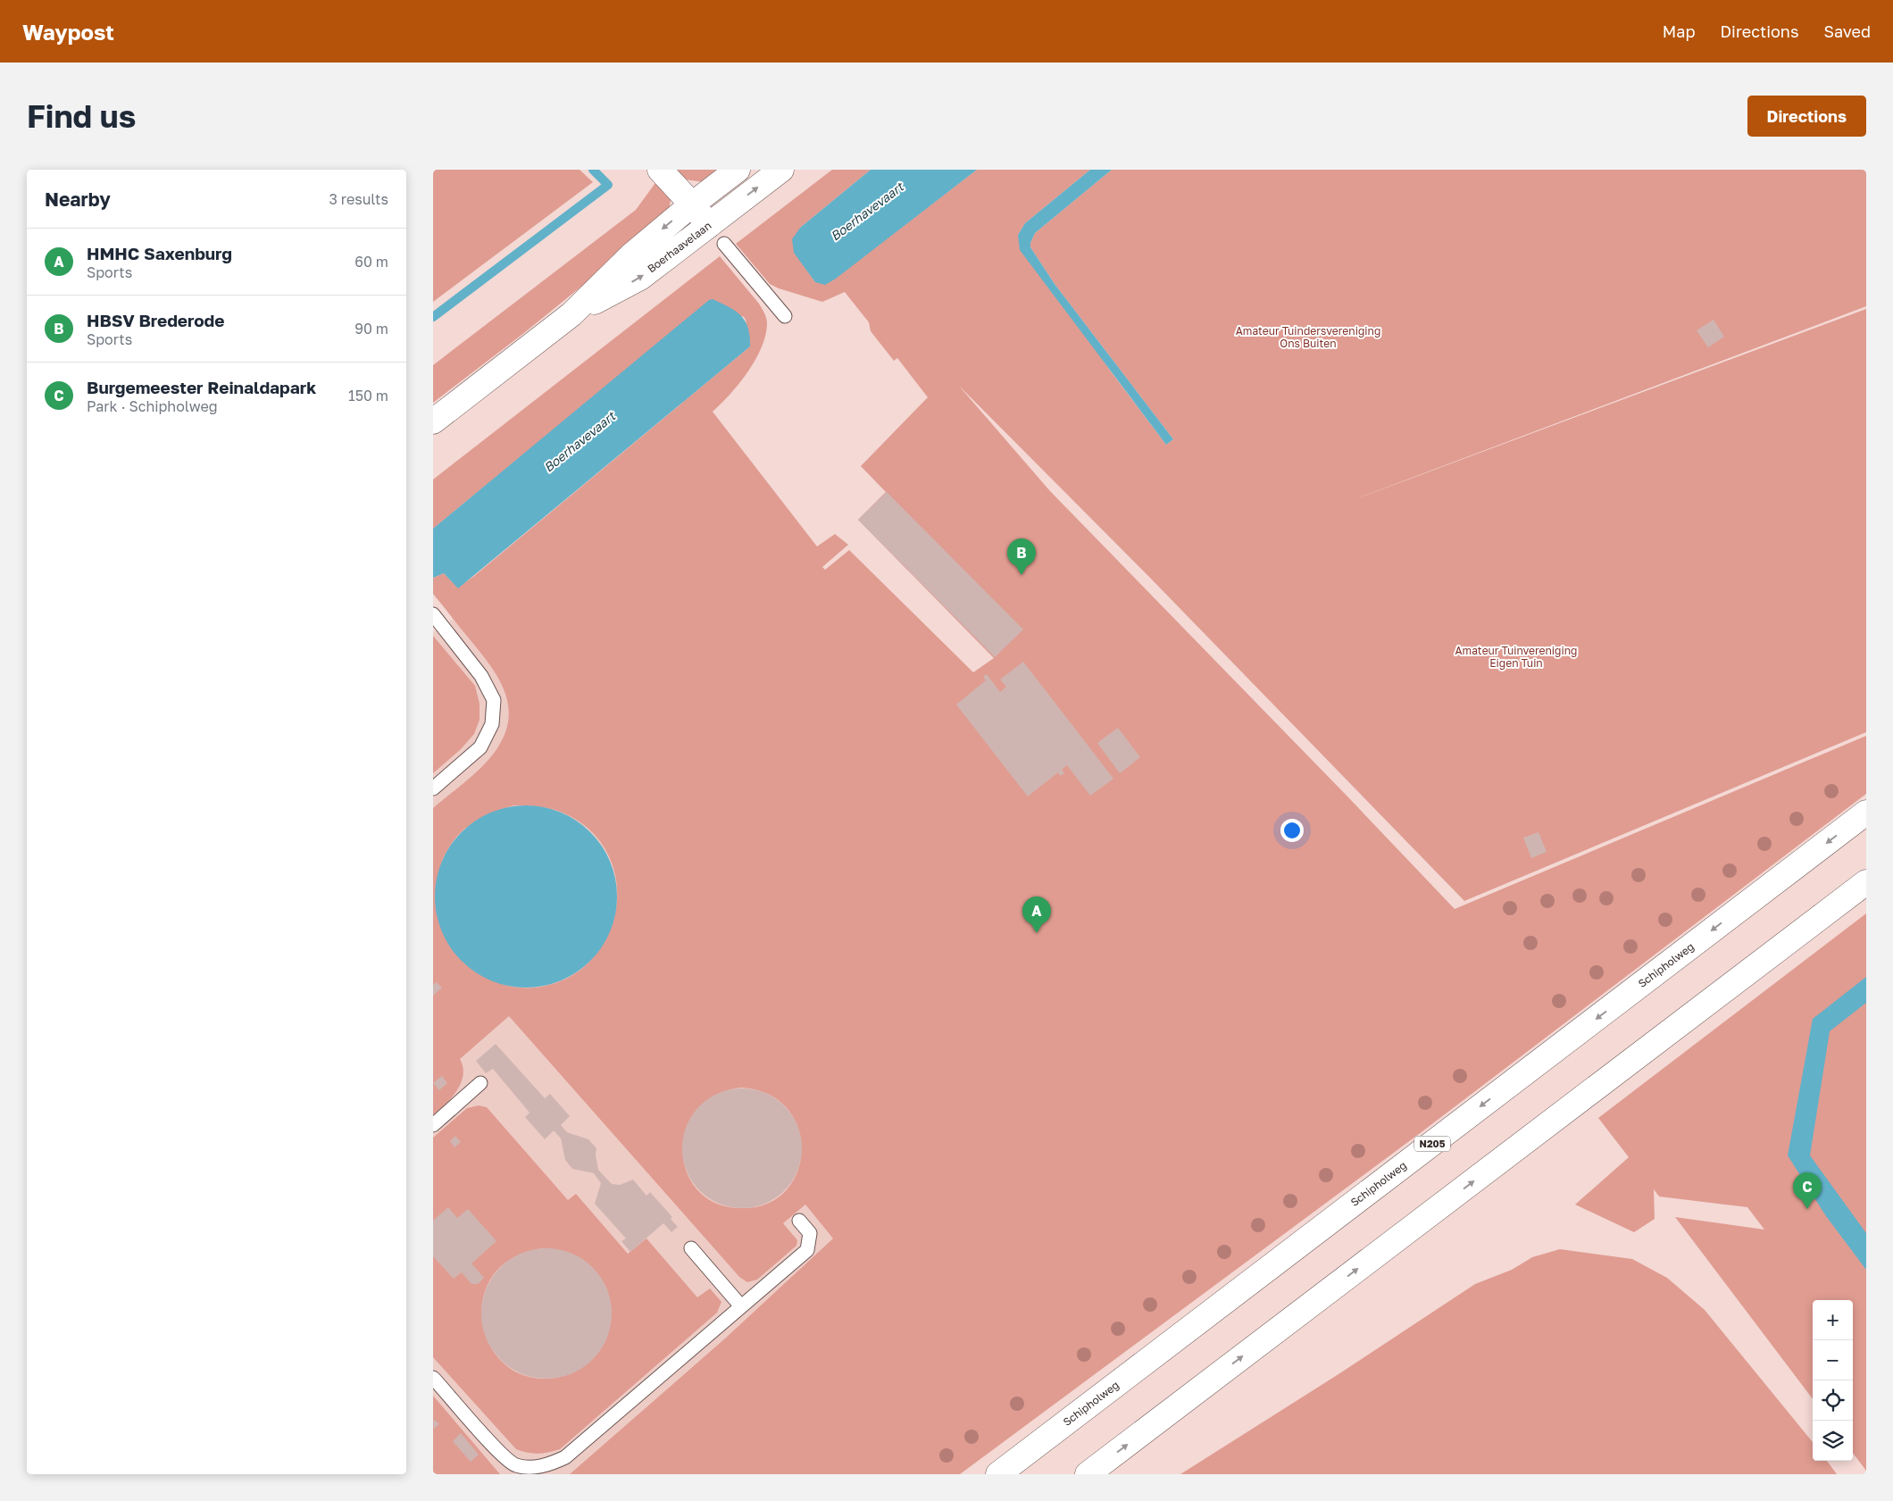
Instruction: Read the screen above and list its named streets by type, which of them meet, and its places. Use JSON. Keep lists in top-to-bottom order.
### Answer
{
  "streets": {
    "main road": ["Boerhaavelaan", "Schipholweg", "N205"]
  },
  "water": ["Boerhavevaart"],
  "parks": ["Amateur Tuindersvereniging Ons Buiten", "Amateur Tuinvereniging Eigen Tuin"],
  "page": {
    "header": "Waypost",
    "nav": ["Map", "Directions", "Saved"],
    "buttons": "Directions",
    "title": "Find us",
    "heading": ["Nearby", "3 results"],
    "list": [
      {
        "mark": "A",
        "name": "HMHC Saxenburg",
        "note": "Sports",
        "value": "60 m"
      },
      {
        "mark": "B",
        "name": "HBSV Brederode",
        "note": "Sports",
        "value": "90 m"
      },
      {
        "mark": "C",
        "name": "Burgemeester Reinaldapark",
        "note": "Park · Schipholweg",
        "value": "150 m"
      }
    ],
    "pins": ["B", "A", "C"],
    "map_buttons": ["+", "−"]
  }
}
